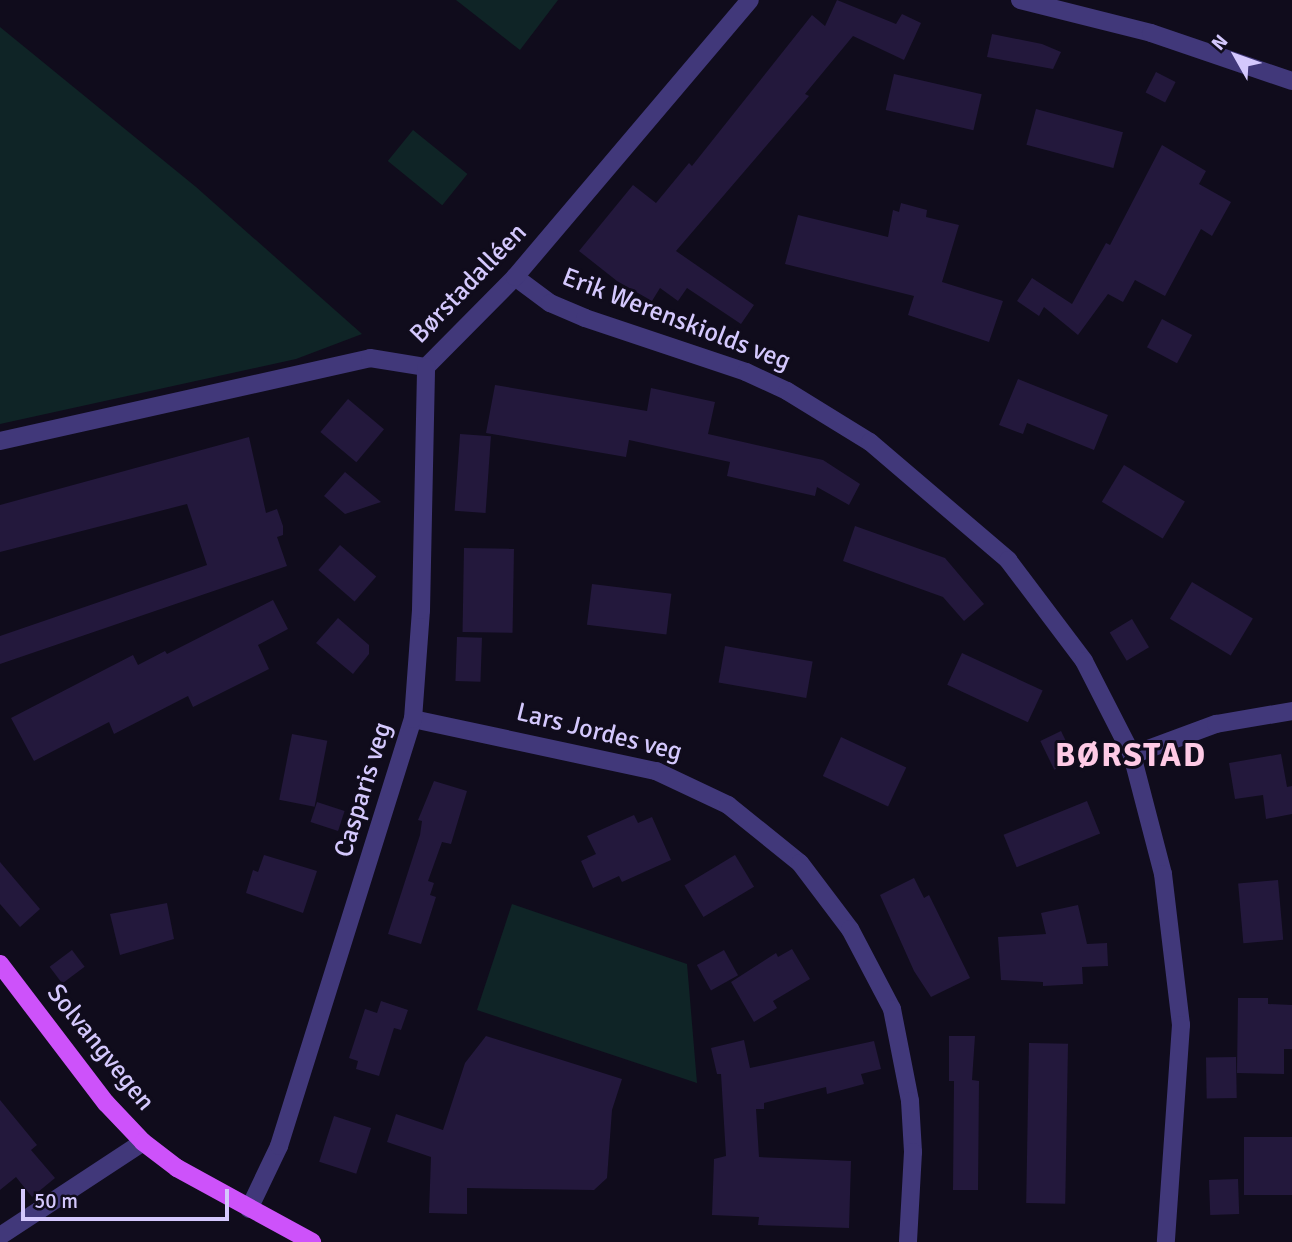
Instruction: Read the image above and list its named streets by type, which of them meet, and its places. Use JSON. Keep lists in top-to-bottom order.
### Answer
{
  "streets": {
    "main road": ["Solvangvegen"],
    "street": [
      "Børstadalléen",
      "Erik Werenskiolds veg",
      "Lars Jordes veg",
      "Casparis veg"
    ]
  },
  "crossings": [
    ["Børstadalléen", "Erik Werenskiolds veg"],
    ["Børstadalléen", "Casparis veg"],
    ["Lars Jordes veg", "Casparis veg"],
    ["Casparis veg", "Solvangvegen"]
  ],
  "districts": ["BØRSTAD"],
  "scale_bar": "50 m",
  "north": "top left"
}
